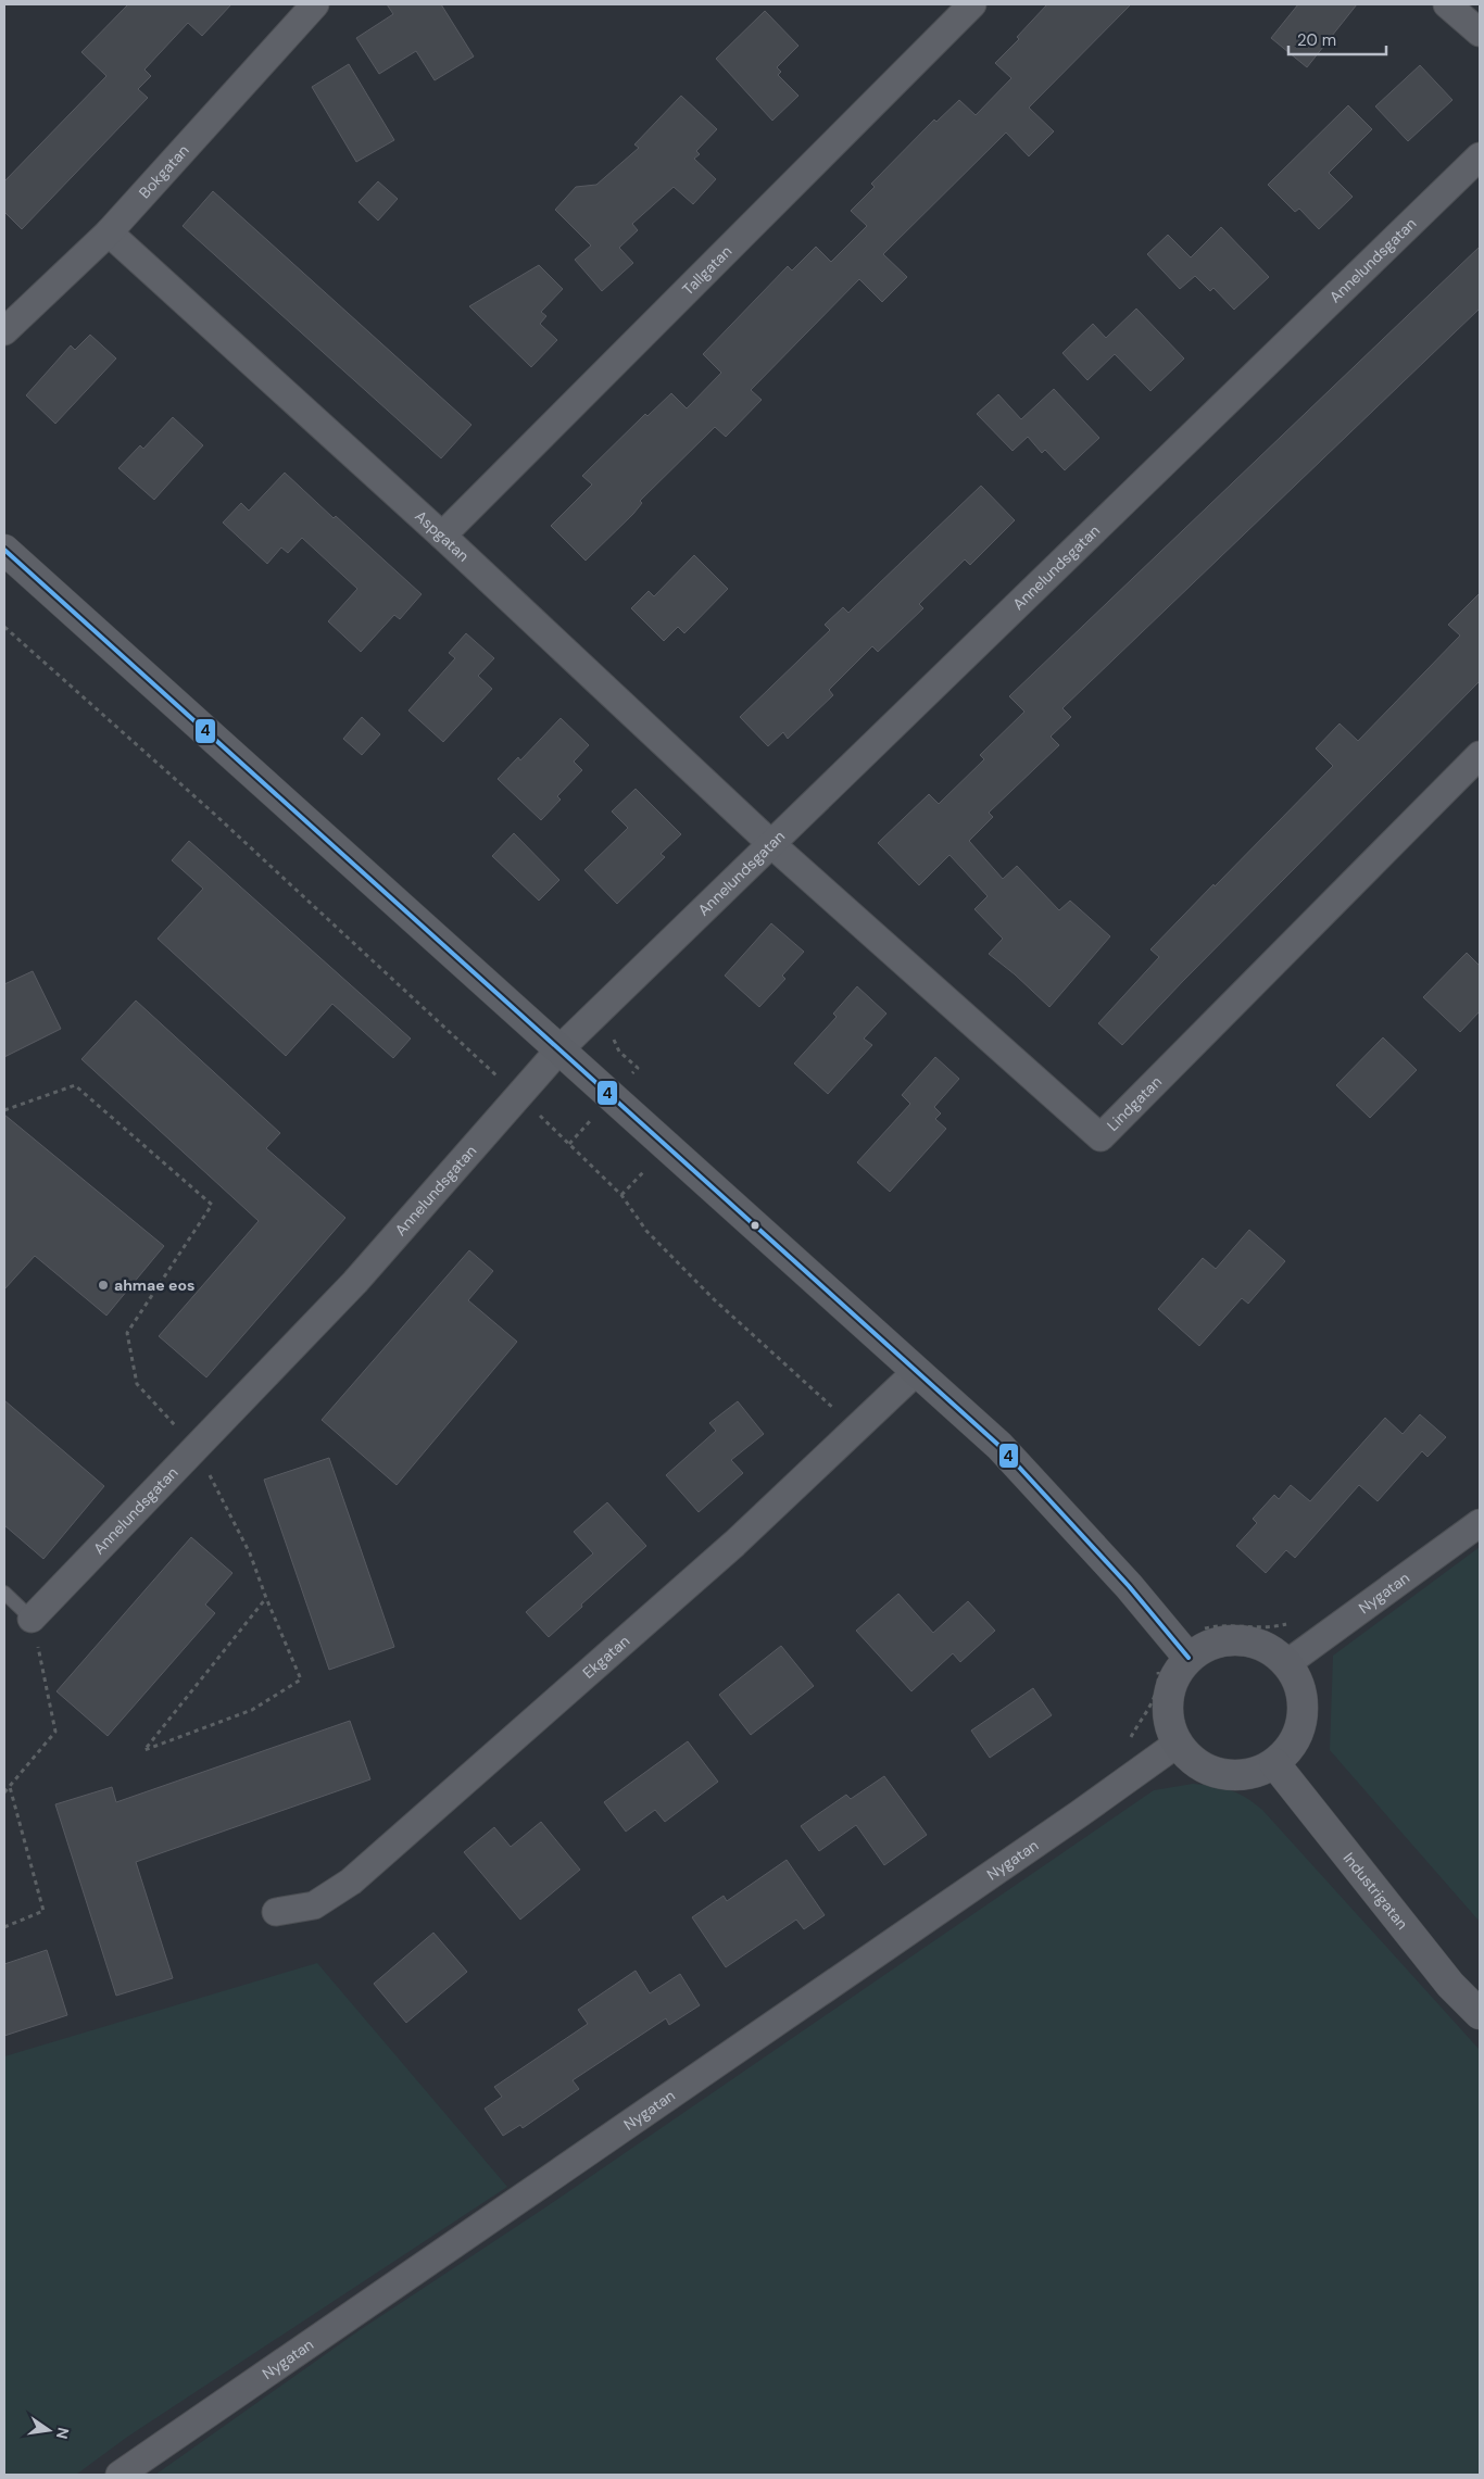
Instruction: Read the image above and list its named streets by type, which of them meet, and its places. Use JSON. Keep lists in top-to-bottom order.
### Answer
{
  "streets": {
    "street": [
      "Bokgatan",
      "Annelundsgatan",
      "Tallgatan",
      "Aspgatan",
      "Lindgatan",
      "Nygatan",
      "Ekgatan",
      "Industrigatan"
    ]
  },
  "crossings": [
    ["Bokgatan", "Aspgatan"],
    ["Annelundsgatan", "Aspgatan"],
    ["Annelundsgatan", "Lindgatan"],
    ["Tallgatan", "Aspgatan"],
    ["Aspgatan", "Lindgatan"],
    ["Nygatan", "Industrigatan"]
  ],
  "places": ["ahmae eos"],
  "lines": ["transit line 4"],
  "scale_bar": "20 m",
  "north": "right"
}
